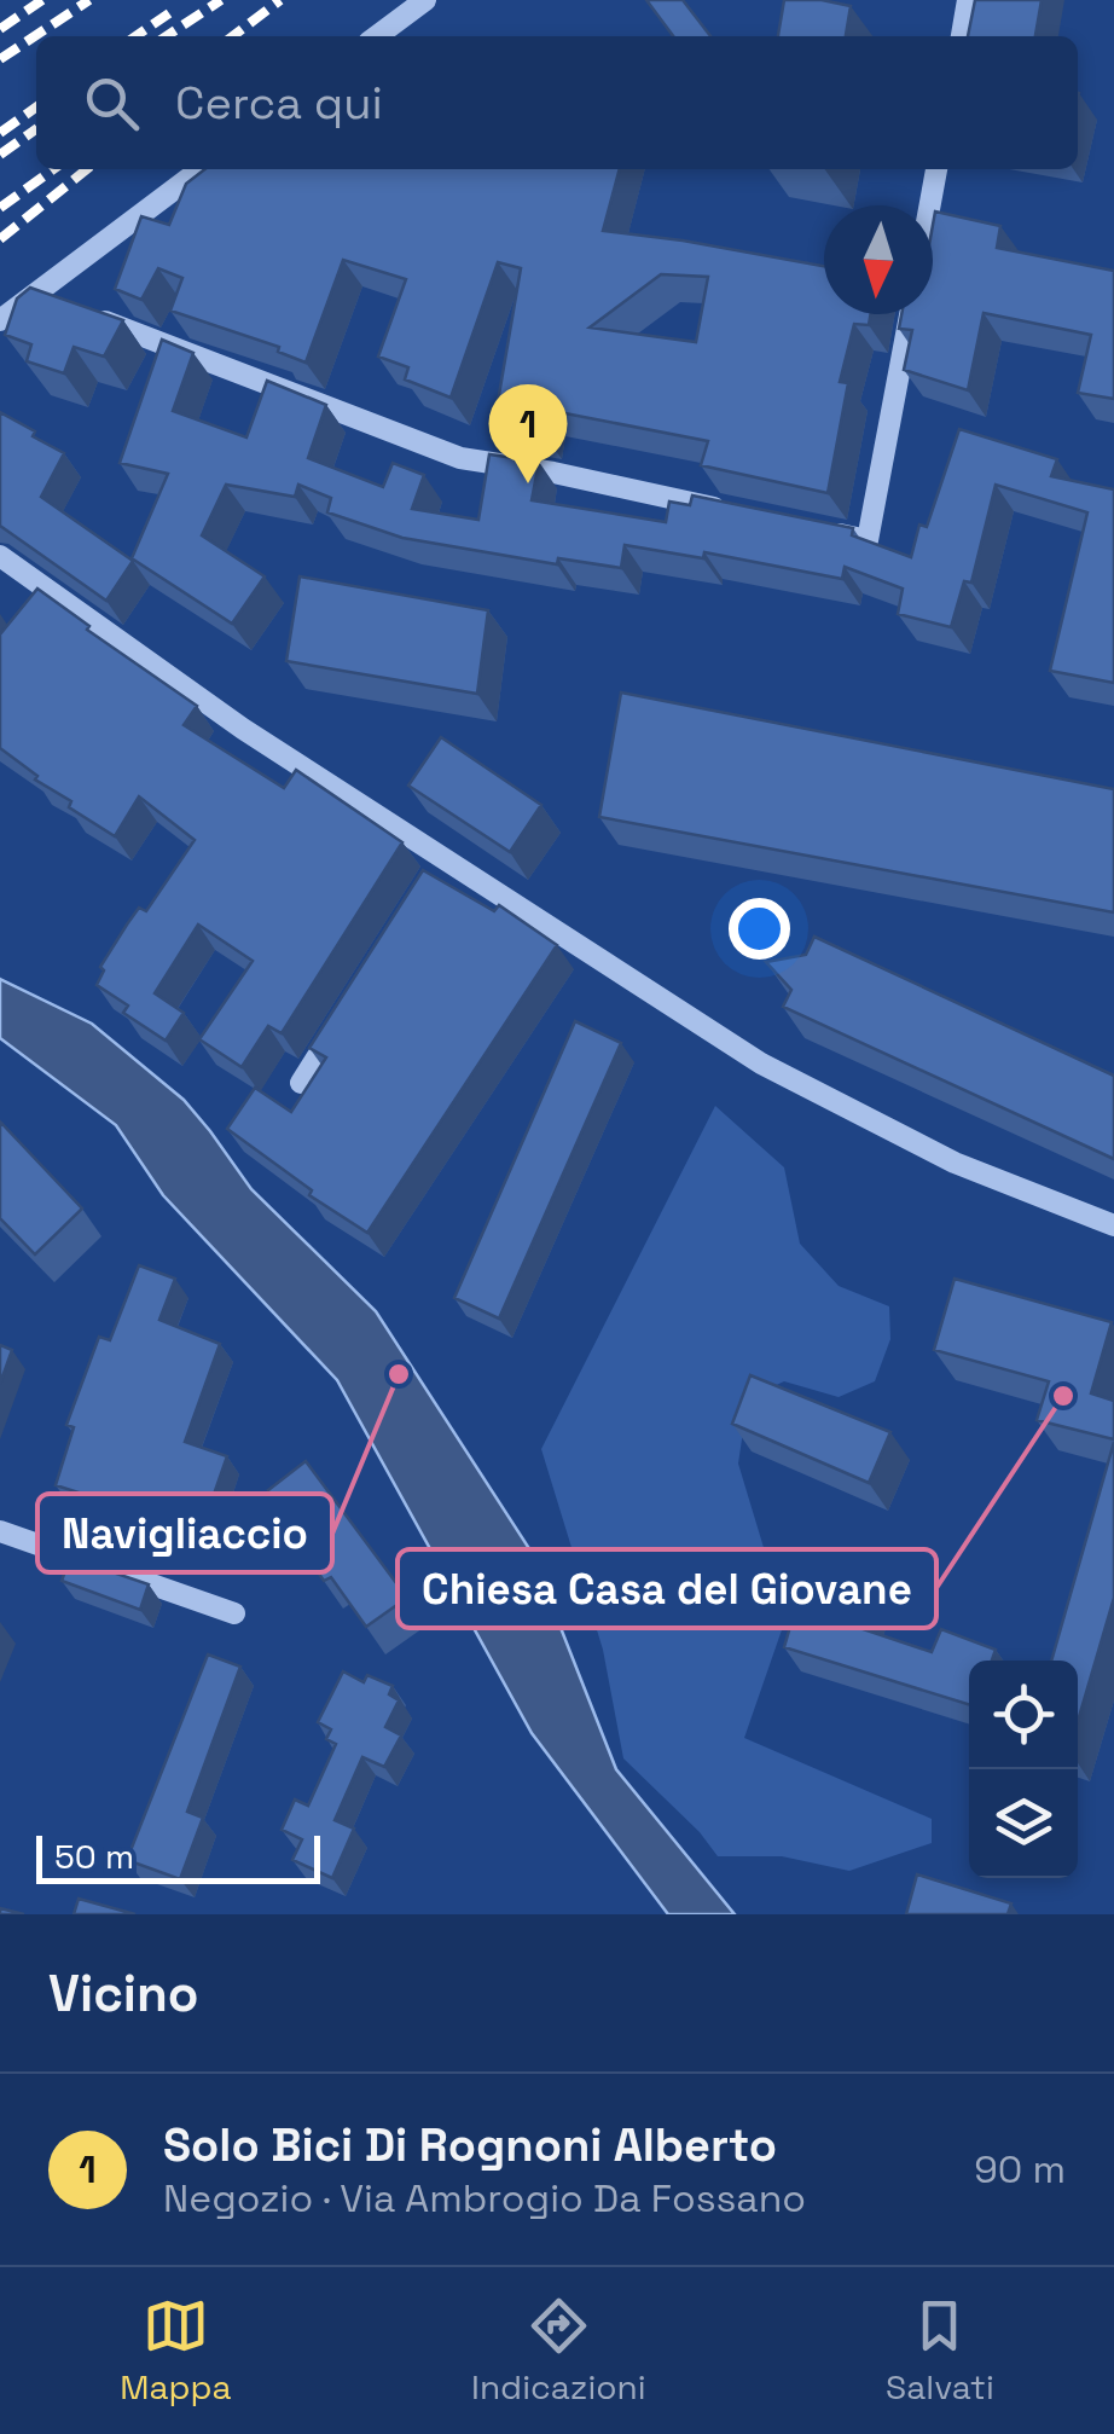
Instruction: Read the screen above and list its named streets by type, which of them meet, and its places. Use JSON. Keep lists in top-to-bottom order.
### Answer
{
  "places": ["Navigliaccio", "Chiesa Casa del Giovane"],
  "scale_bar": "50 m",
  "north": "bottom",
  "page": {
    "search": "Cerca qui",
    "pins": "1",
    "scale": "50 m",
    "heading": "Vicino",
    "list": [
      {
        "mark": "1",
        "name": "Solo Bici Di Rognoni Alberto",
        "note": "Negozio · Via Ambrogio Da Fossano",
        "value": "90 m"
      }
    ],
    "nav": ["Mappa", "Indicazioni", "Salvati"]
  }
}
